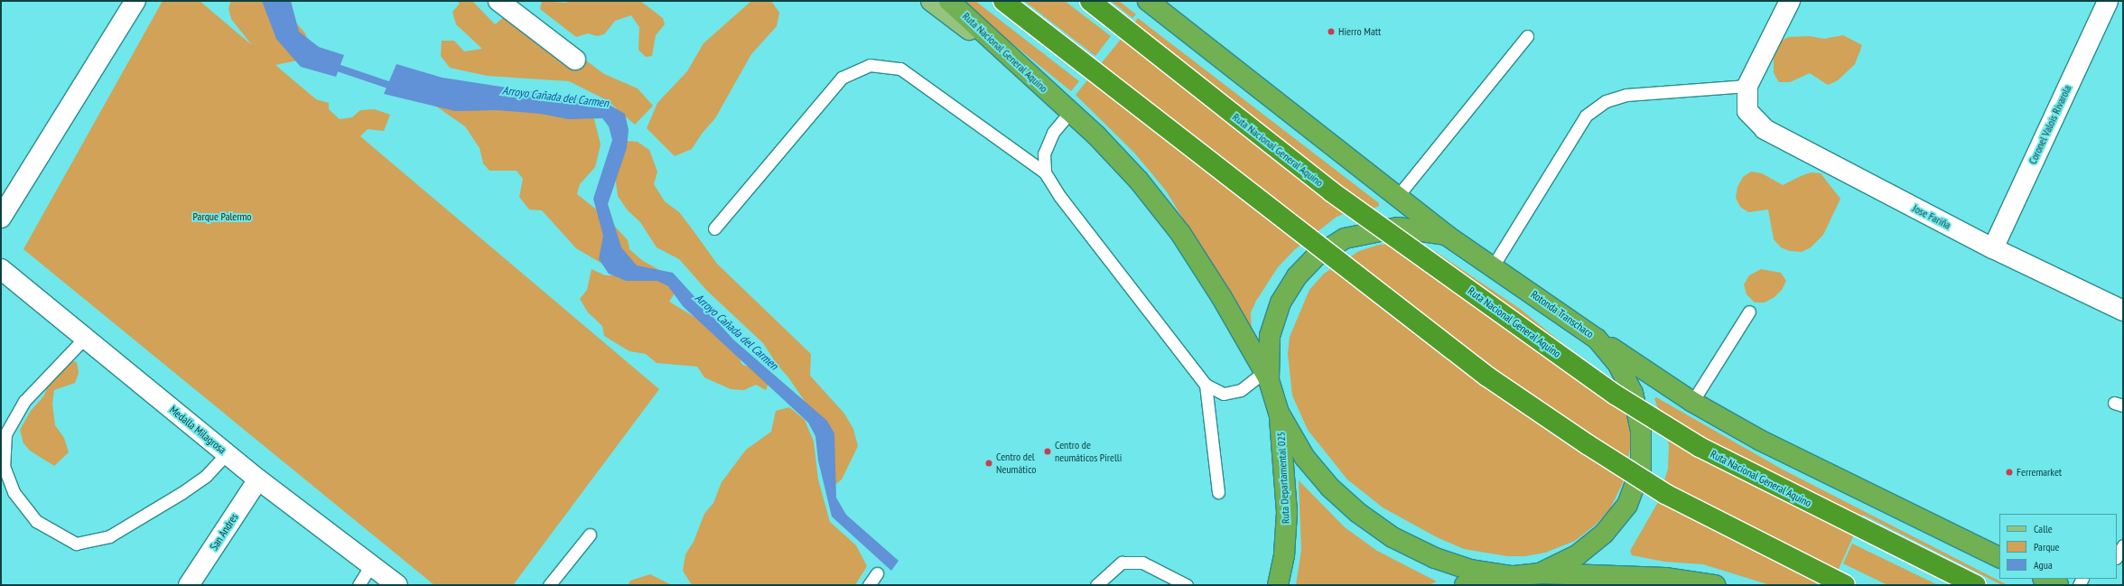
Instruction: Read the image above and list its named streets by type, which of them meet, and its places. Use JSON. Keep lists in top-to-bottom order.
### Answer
{
  "streets": {
    "highway": ["Ruta Nacional General Aquino", "Rotonda Transchaco", "Ruta Departamental 025"],
    "street": [
      "Coronel Valois Rivarola",
      "Jose Fariña",
      "Medalla Milagrosa",
      "San Andres"
    ]
  },
  "crossings": [
    ["Ruta Nacional General Aquino", "Rotonda Transchaco"],
    ["Coronel Valois Rivarola", "Jose Fariña"],
    ["Rotonda Transchaco", "Ruta Departamental 025"],
    ["Medalla Milagrosa", "San Andres"]
  ],
  "water": ["Arroyo Cañada del Carmen"],
  "parks": ["Parque Palermo"],
  "places": [
    "Hierro Matt",
    "Centro de neumáticos Pirelli",
    "Centro del Neumático",
    "Ferremarket"
  ],
  "legend": ["Calle", "Parque", "Agua"]
}
